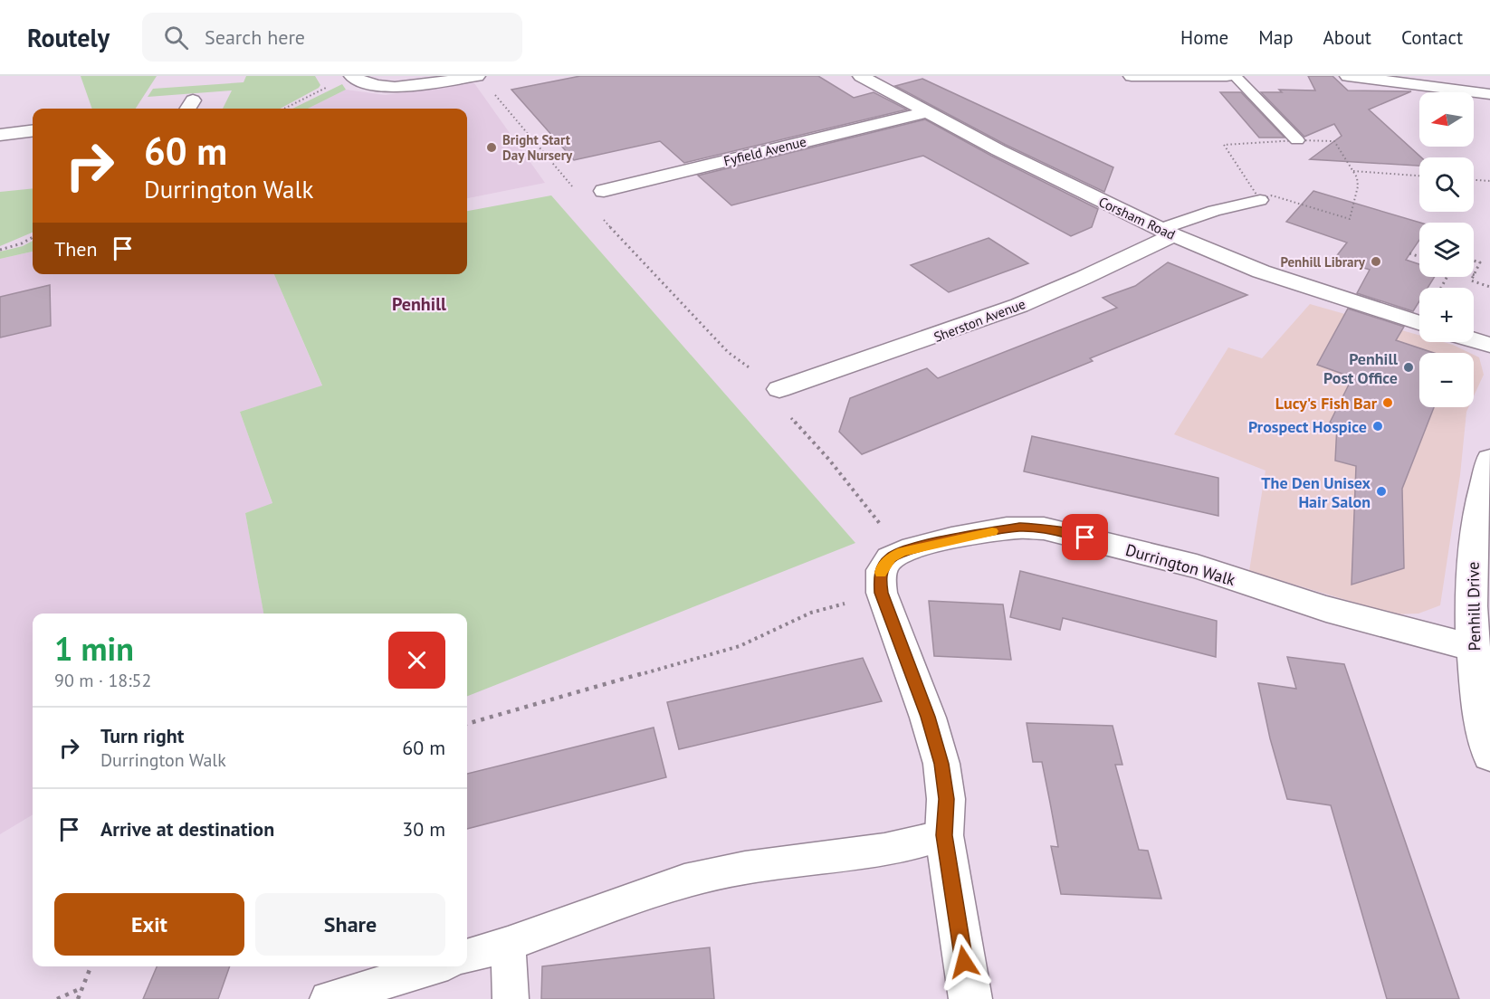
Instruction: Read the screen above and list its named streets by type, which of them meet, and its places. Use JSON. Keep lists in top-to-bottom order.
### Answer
{
  "streets": {
    "street": [
      "Fyfield Avenue",
      "Corsham Road",
      "Sherston Avenue",
      "Durrington Walk",
      "Penhill Drive"
    ]
  },
  "crossings": [
    ["Fyfield Avenue", "Corsham Road"],
    ["Corsham Road", "Sherston Avenue"],
    ["Durrington Walk", "Penhill Drive"]
  ],
  "districts": ["Penhill"],
  "places": [
    "Bright Start Day Nursery",
    "Penhill Library",
    "Penhill Post Office",
    "Lucy's Fish Bar",
    "Prospect Hospice",
    "The Den Unisex Hair Salon"
  ],
  "north": "left",
  "page": {
    "header": "Routely",
    "search": "Search here",
    "nav": [
      "Home",
      "Map",
      "About",
      "Contact"
    ],
    "map_buttons": ["+", "−"],
    "turn": ["60 m", "Durrington Walk"],
    "then": "Then",
    "heading": ["1 min", "90 m · 18:52"],
    "list": [
      {
        "name": "Turn right",
        "note": "Durrington Walk",
        "value": "60 m"
      },
      {
        "name": "Arrive at destination",
        "value": "30 m"
      }
    ],
    "buttons": ["Exit", "Share"]
  }
}
